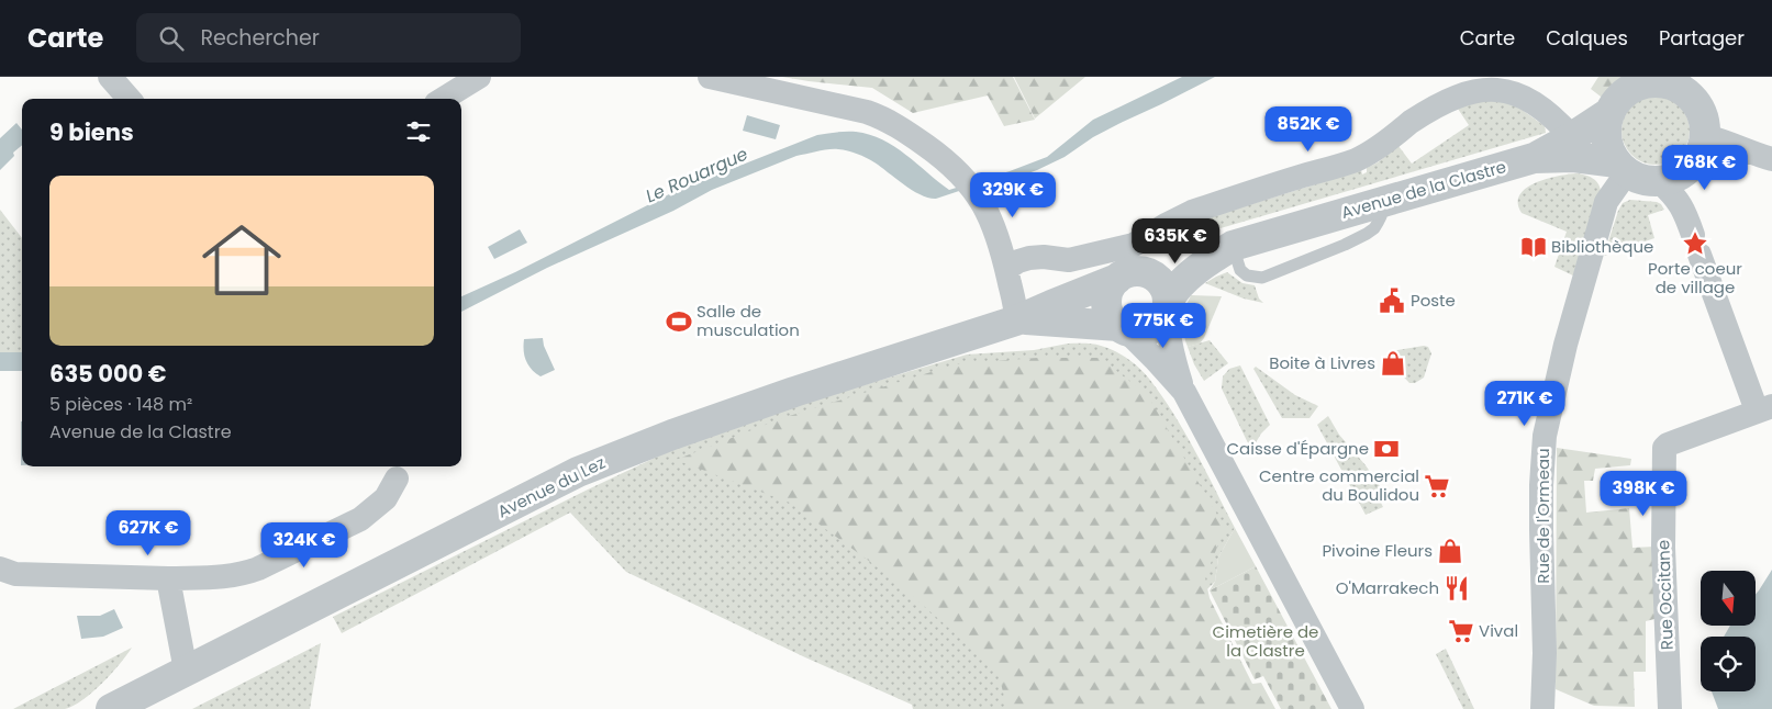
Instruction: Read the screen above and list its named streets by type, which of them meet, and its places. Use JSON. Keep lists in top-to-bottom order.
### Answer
{
  "streets": {
    "street": [
      "Avenue de la Clastre",
      "Avenue du Lez",
      "Rue de l'Ormeau",
      "Rue Occitane"
    ]
  },
  "crossings": [
    ["Avenue de la Clastre", "Avenue du Lez"],
    ["Avenue de la Clastre", "Rue de l'Ormeau"]
  ],
  "water": ["Le Rouargue"],
  "parks": ["Cimetière de la Clastre"],
  "places": {
    "place": ["Porte coeur de village"],
    "library": ["Bibliothèque"],
    "public building": ["Poste"],
    "sports": ["Salle de musculation"],
    "shop": ["Boite à Livres", "Pivoine Fleurs"],
    "bank": ["Caisse d'Épargne"],
    "supermarket": ["Centre commercial du Boulidou", "Vival"],
    "restaurant": ["O'Marrakech"]
  },
  "north": "bottom",
  "page": {
    "header": "Carte",
    "search": "Rechercher",
    "nav": ["Carte", "Calques", "Partager"],
    "heading": "9 biens",
    "price": [
      "852K €",
      "768K €",
      "329K €",
      "635K €",
      "775K €",
      "271K €",
      "398K €",
      "627K €",
      "324K €"
    ],
    "list": [
      {
        "name": "635 000 €",
        "note": "5 pièces · 148 m² · Avenue de la Clastre"
      }
    ]
  }
}
